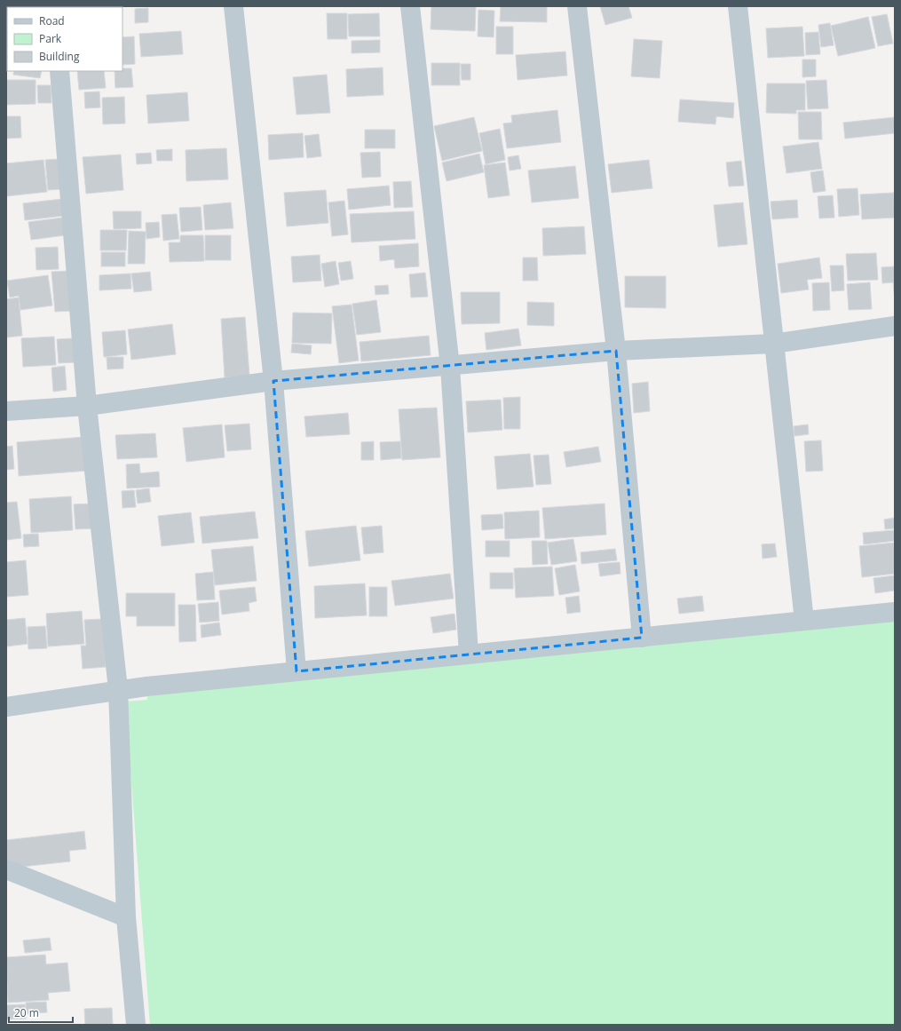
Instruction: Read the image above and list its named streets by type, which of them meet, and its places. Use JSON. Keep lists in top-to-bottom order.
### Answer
{
  "legend": ["Road", "Park", "Building"],
  "scale_bar": "20 m"
}
